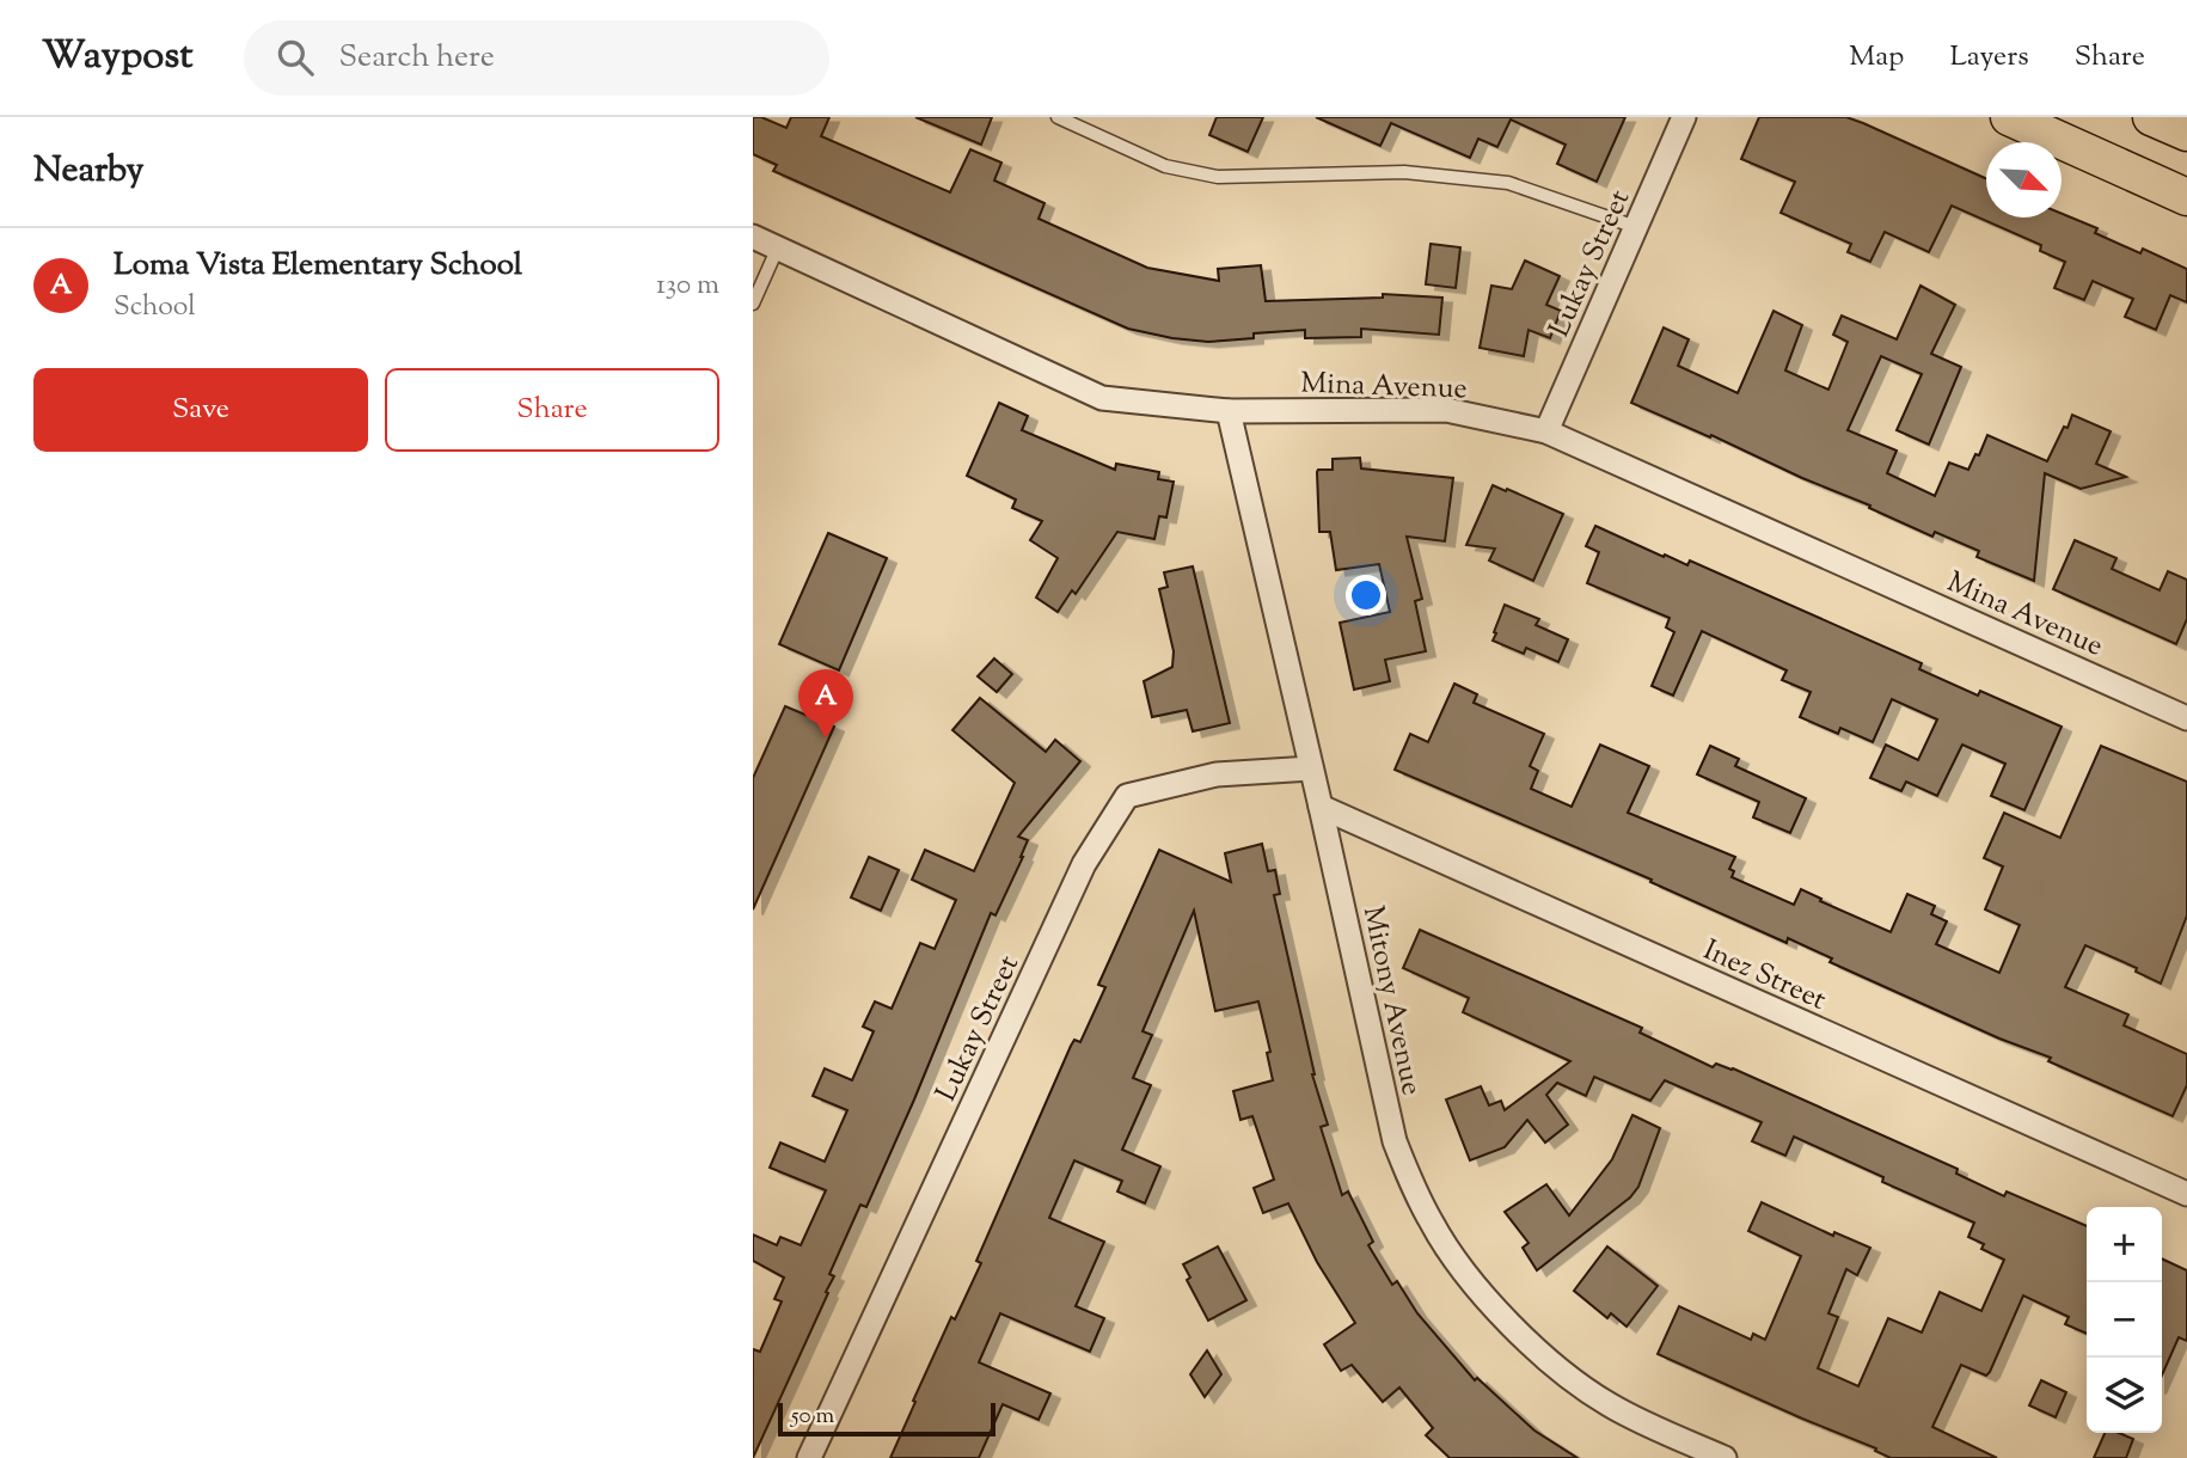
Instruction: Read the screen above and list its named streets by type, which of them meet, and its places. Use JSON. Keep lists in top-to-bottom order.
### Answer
{
  "streets": {
    "street": [
      "Lukay Street",
      "Mina Avenue",
      "Inez Street",
      "Mitony Avenue"
    ]
  },
  "crossings": [
    ["Lukay Street", "Mina Avenue"],
    ["Lukay Street", "Mitony Avenue"],
    ["Mina Avenue", "Mitony Avenue"],
    ["Inez Street", "Mitony Avenue"]
  ],
  "scale_bar": "50 m",
  "north": "bottom right",
  "page": {
    "header": "Waypost",
    "search": "Search here",
    "nav": ["Map", "Layers", "Share"],
    "heading": "Nearby",
    "list": [
      {
        "mark": "A",
        "name": "Loma Vista Elementary School",
        "note": "School",
        "value": "130 m"
      }
    ],
    "buttons": ["Save", "Share"],
    "pins": "A",
    "map_buttons": ["+", "−"],
    "scale": "50 m"
  }
}
